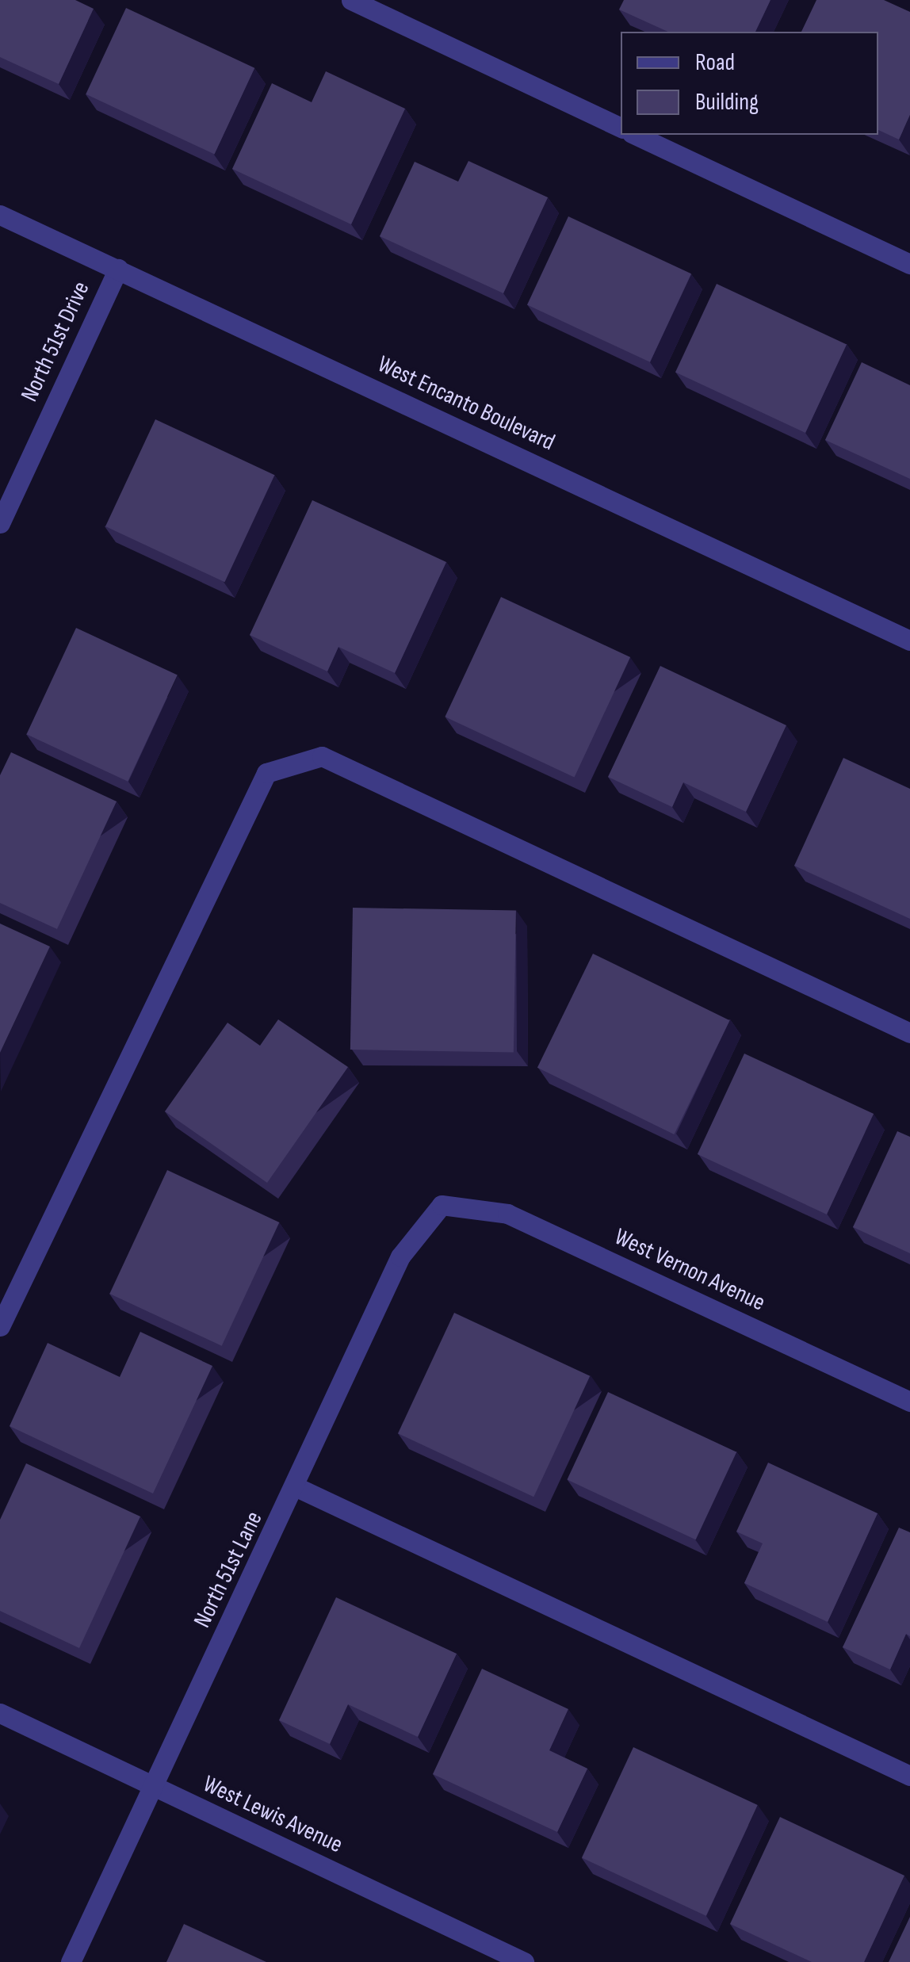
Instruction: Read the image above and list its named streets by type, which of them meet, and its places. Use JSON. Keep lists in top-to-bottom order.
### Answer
{
  "streets": {
    "street": [
      "North 51st Drive",
      "West Encanto Boulevard",
      "West Vernon Avenue",
      "North 51st Lane",
      "West Lewis Avenue"
    ]
  },
  "crossings": [
    ["North 51st Drive", "West Encanto Boulevard"],
    ["West Vernon Avenue", "North 51st Lane"],
    ["North 51st Lane", "West Lewis Avenue"]
  ],
  "legend": ["Road", "Building"]
}
